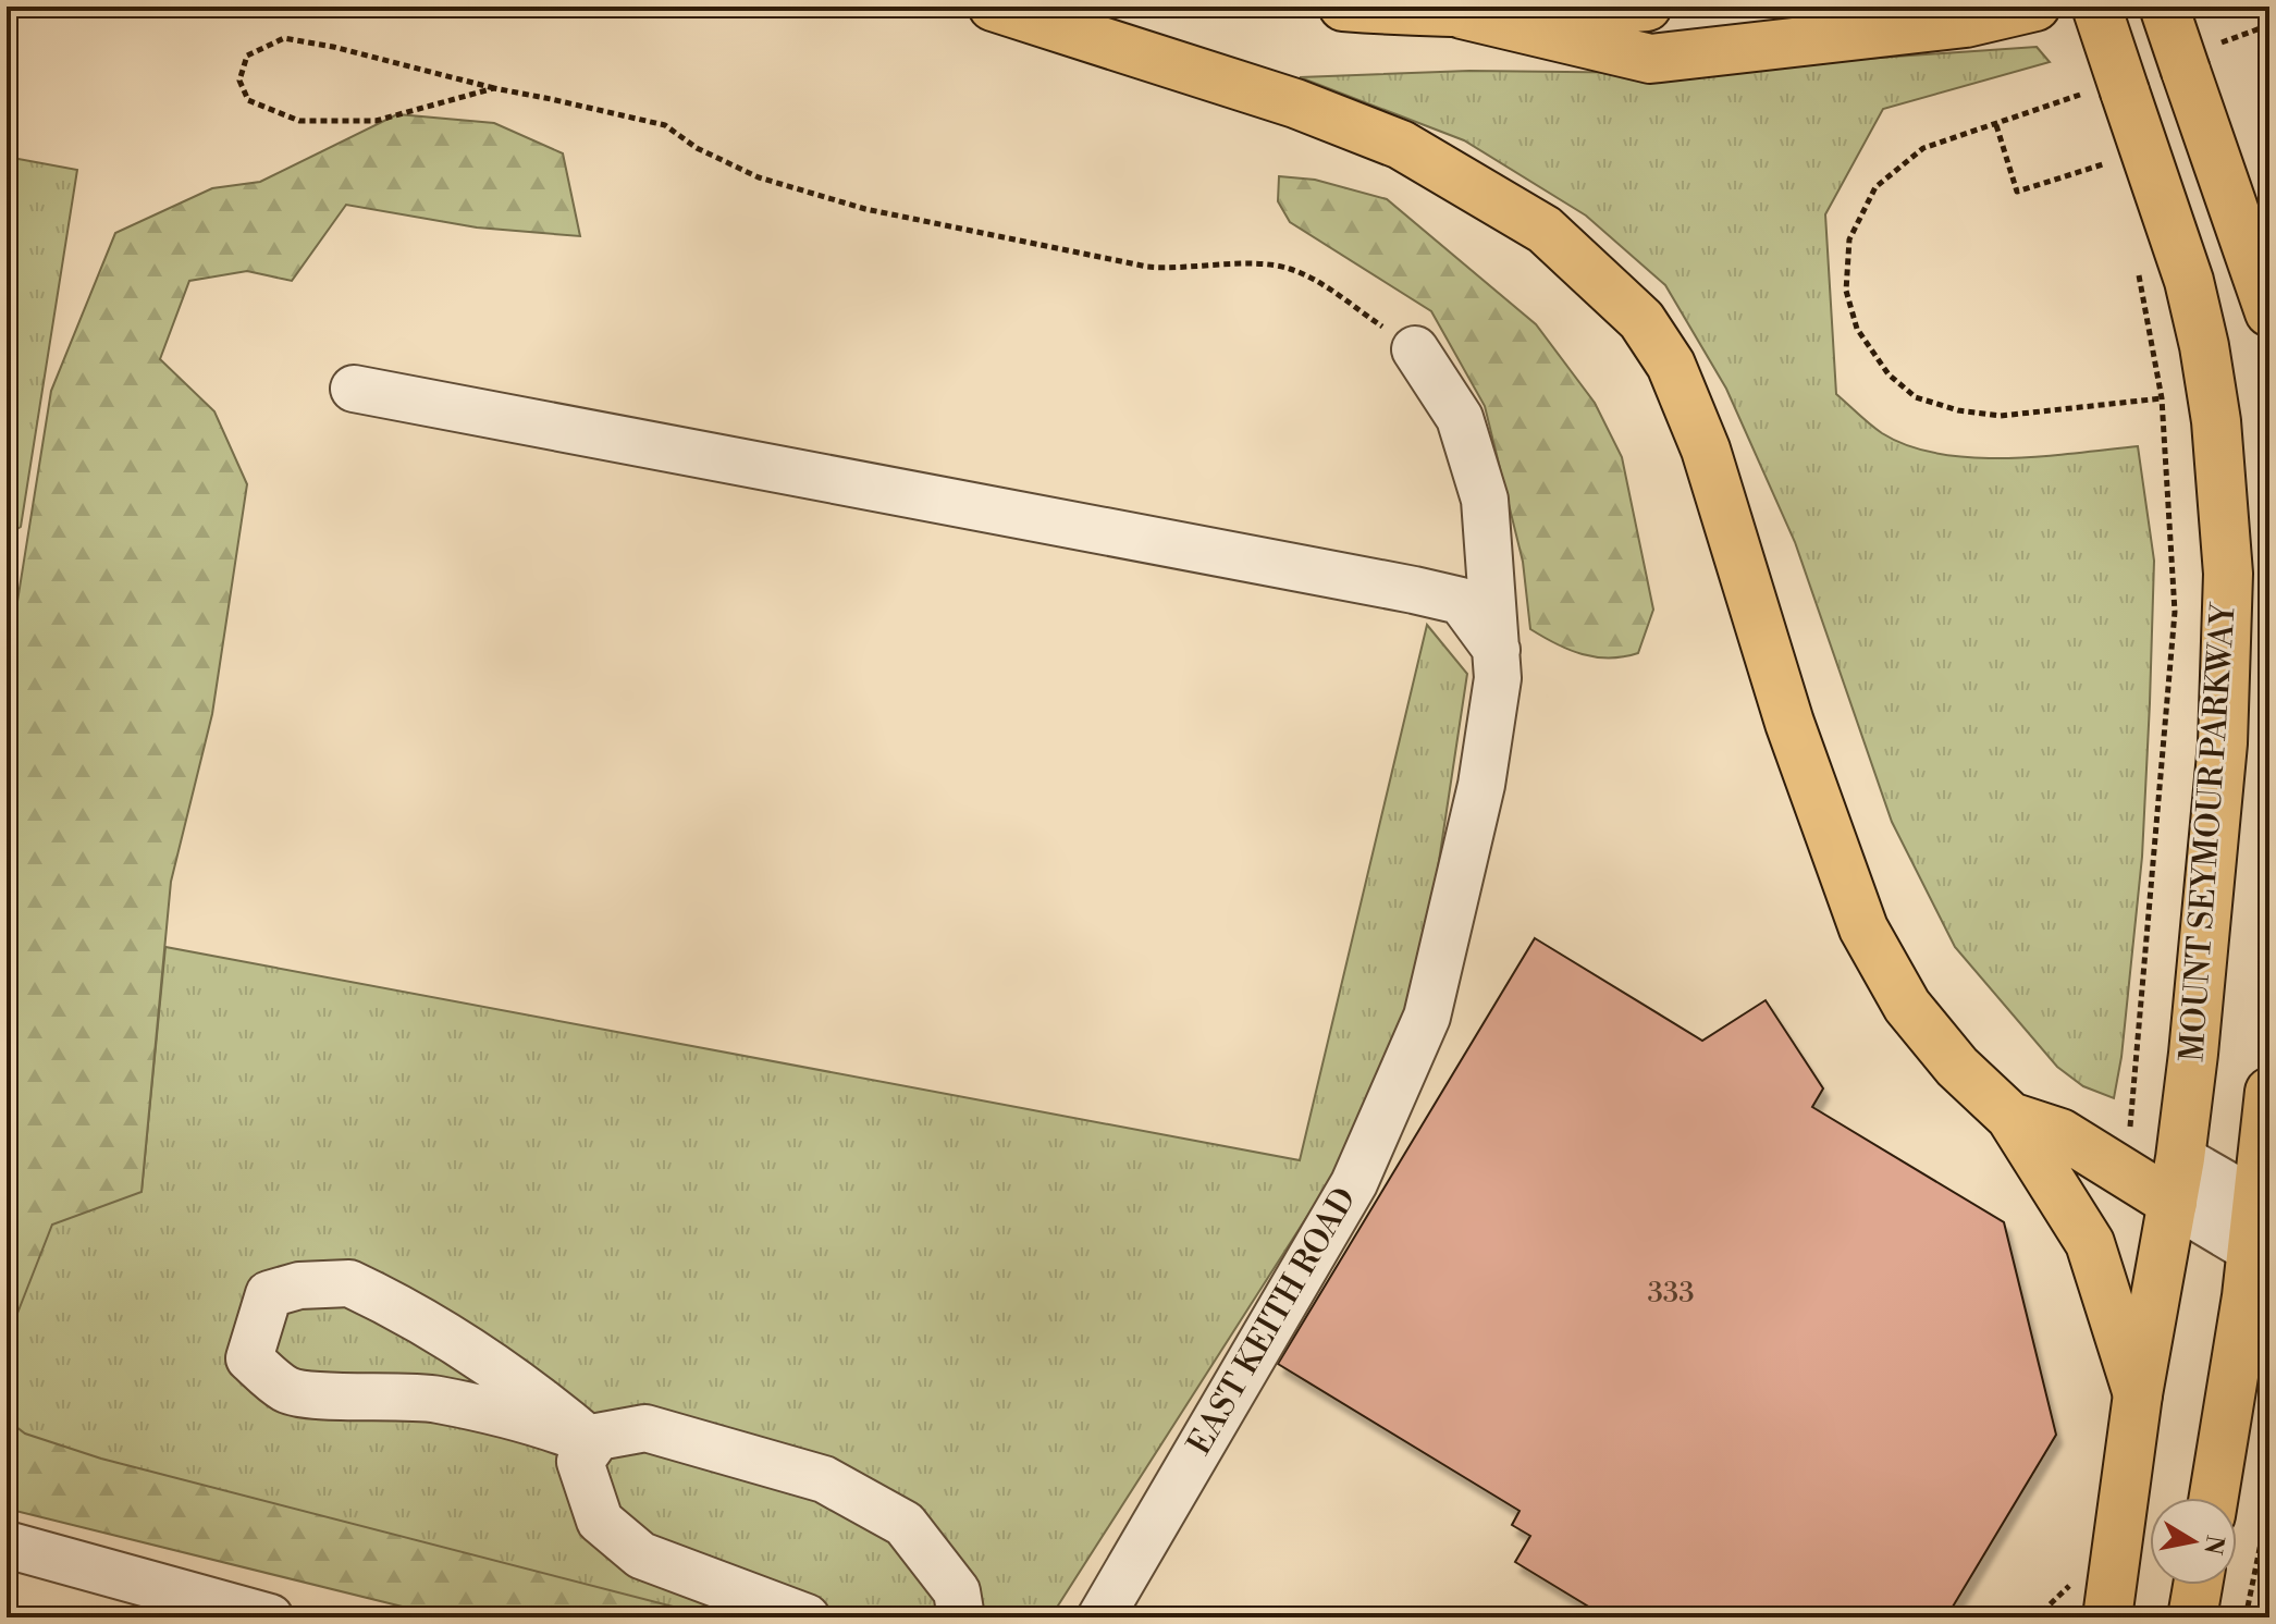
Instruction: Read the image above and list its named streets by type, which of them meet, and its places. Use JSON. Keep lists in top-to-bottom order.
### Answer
{
  "streets": {
    "main road": ["MOUNT SEYMOUR PARKWAY"],
    "street": ["EAST KEITH ROAD"]
  },
  "house_numbers": ["333"],
  "north": "right"
}
